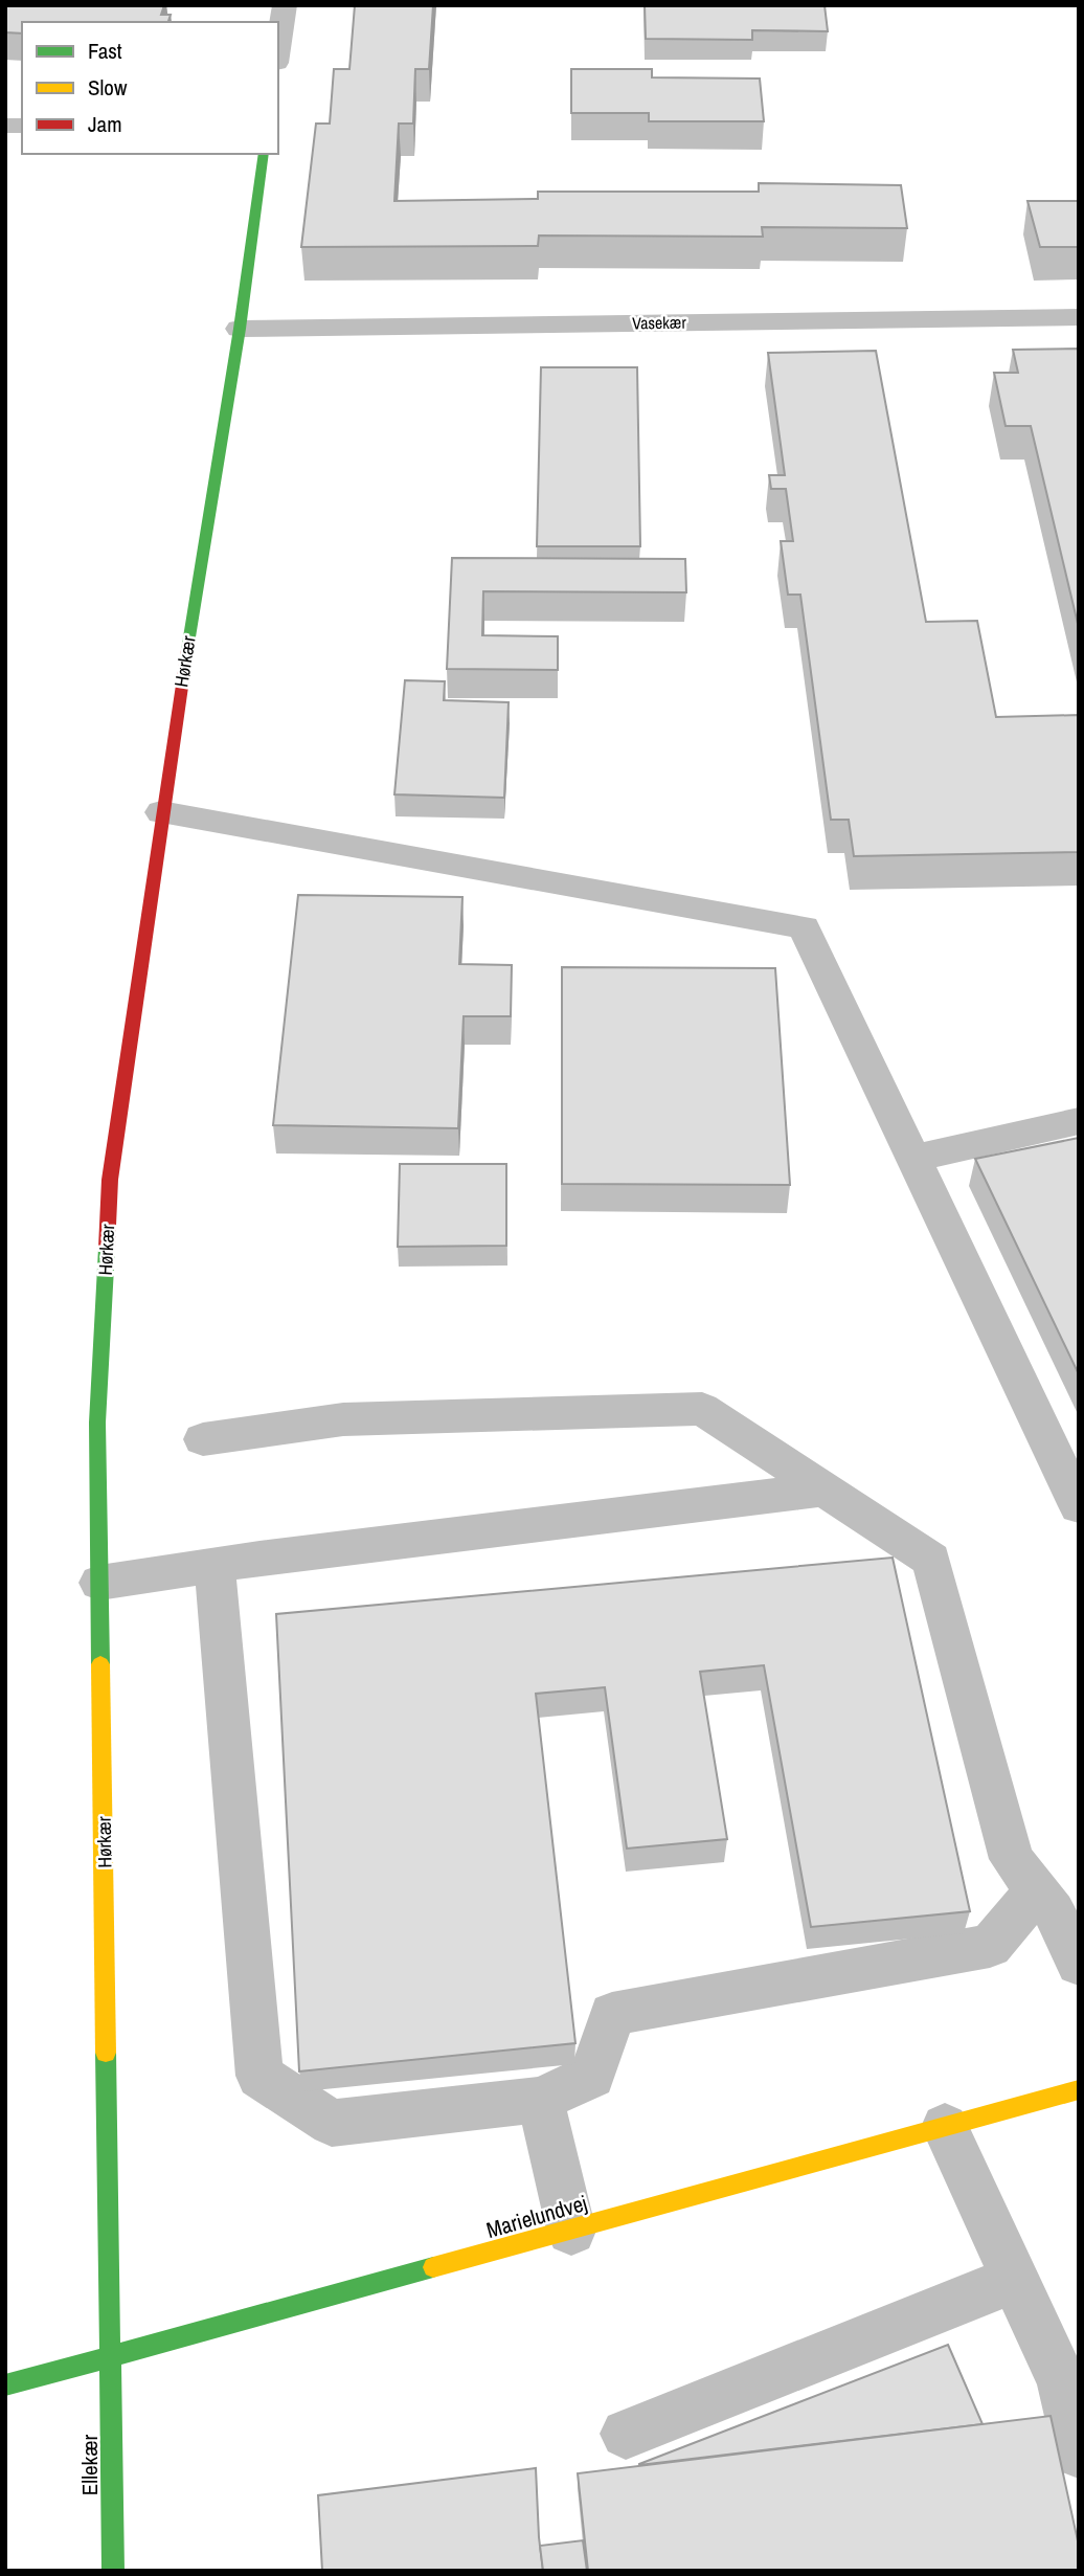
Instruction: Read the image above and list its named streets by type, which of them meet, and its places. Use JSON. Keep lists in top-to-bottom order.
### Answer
{
  "streets": {
    "street": [
      "Vasekær",
      "Hørkær",
      "Marielundvej",
      "Ellekær"
    ]
  },
  "crossings": [
    ["Vasekær", "Hørkær"],
    ["Hørkær", "Marielundvej"],
    ["Hørkær", "Ellekær"],
    ["Marielundvej", "Ellekær"]
  ],
  "legend": ["Fast", "Slow", "Jam"]
}
